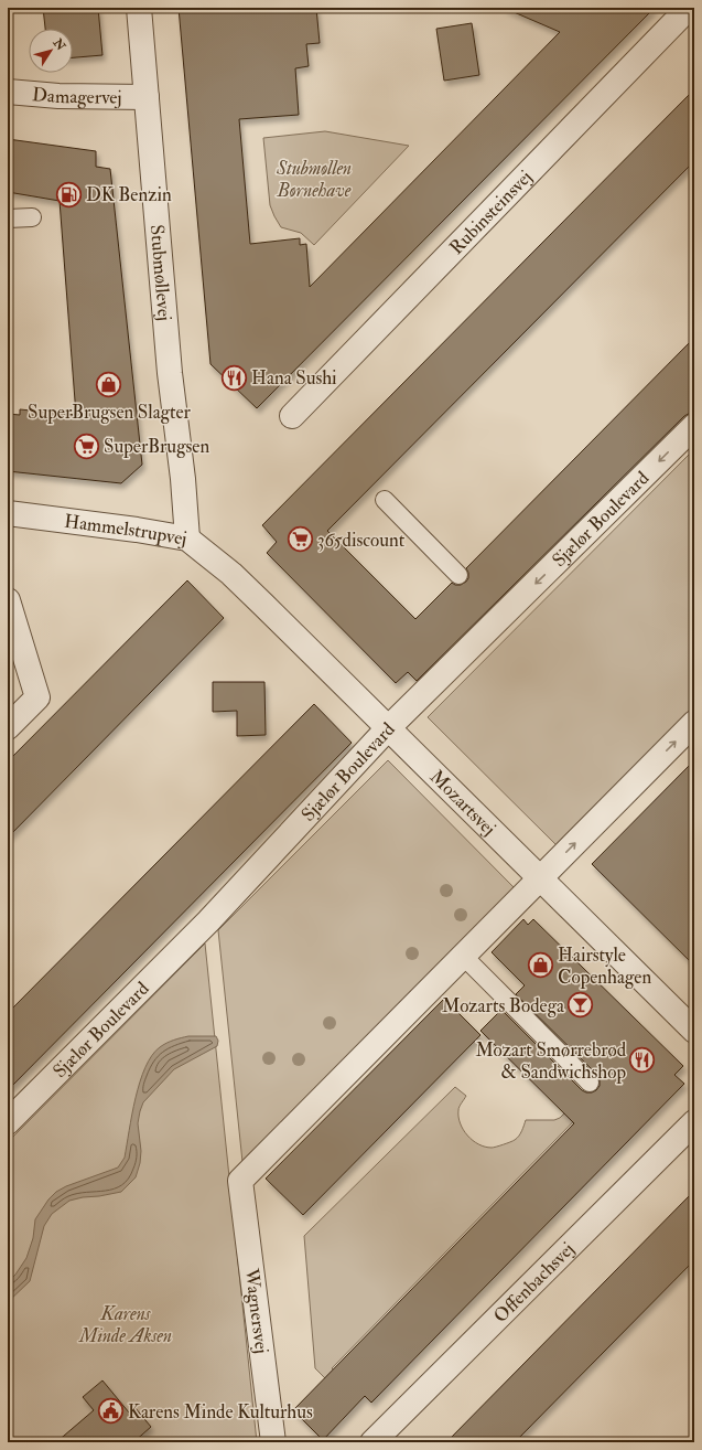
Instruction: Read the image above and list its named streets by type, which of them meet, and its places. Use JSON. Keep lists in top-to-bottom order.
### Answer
{
  "streets": {
    "street": [
      "Damagervej",
      "Rubinsteinsvej",
      "Stubmøllevej",
      "Sjælør Boulevard",
      "Hammelstrupvej",
      "Mozartsvej",
      "Offenbachsvej",
      "Wagnersvej"
    ]
  },
  "crossings": [
    ["Damagervej", "Stubmøllevej"],
    ["Stubmøllevej", "Hammelstrupvej"],
    ["Sjælør Boulevard", "Mozartsvej"],
    ["Hammelstrupvej", "Mozartsvej"]
  ],
  "parks": ["Stubmøllen Børnehave", "Karens Minde Aksen"],
  "places": {
    "fuel station": ["DK Benzin"],
    "restaurant": ["Hana Sushi", "Mozart Smørrebrød & Sandwichshop"],
    "shop": ["SuperBrugsen Slagter", "Hairstyle Copenhagen"],
    "supermarket": ["SuperBrugsen", "365discount"],
    "bar": ["Mozarts Bodega"],
    "public building": ["Karens Minde Kulturhus"]
  },
  "north": "top right"
}
